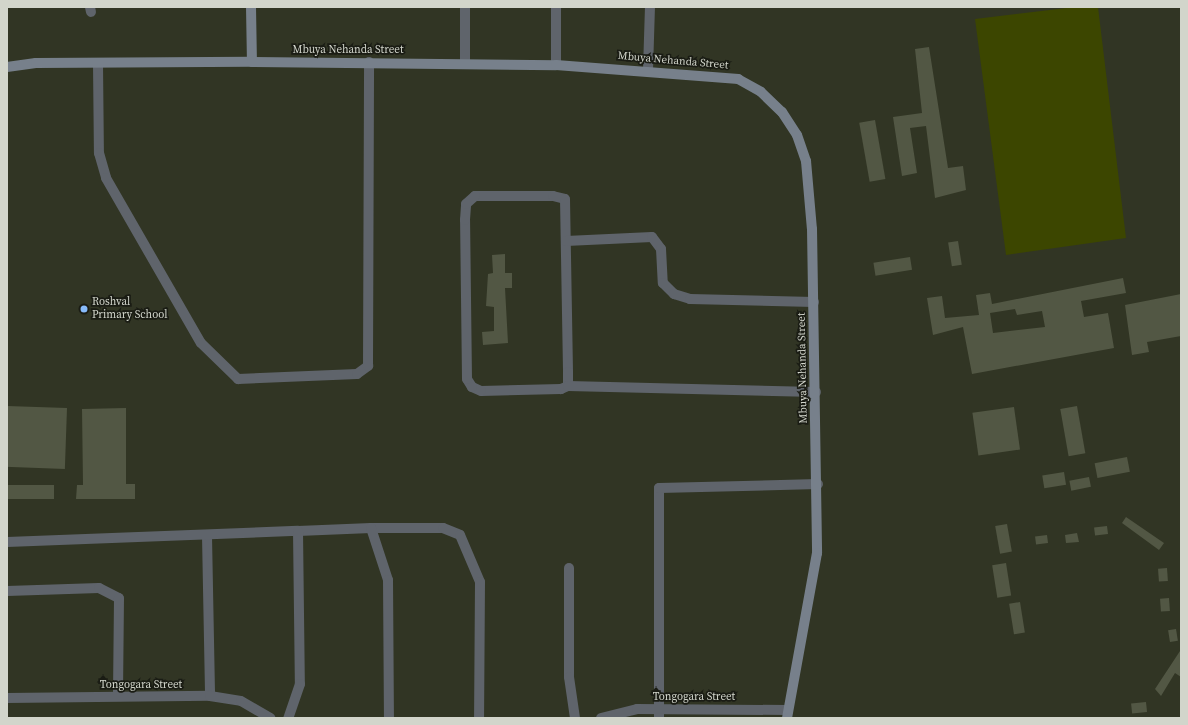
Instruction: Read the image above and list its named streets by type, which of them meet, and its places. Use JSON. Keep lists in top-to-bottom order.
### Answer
{
  "streets": {
    "street": ["Mbuya Nehanda Street", "Tongogara Street"]
  },
  "crossings": [
    ["Mbuya Nehanda Street", "Tongogara Street"]
  ],
  "places": ["Roshval Primary School"]
}
